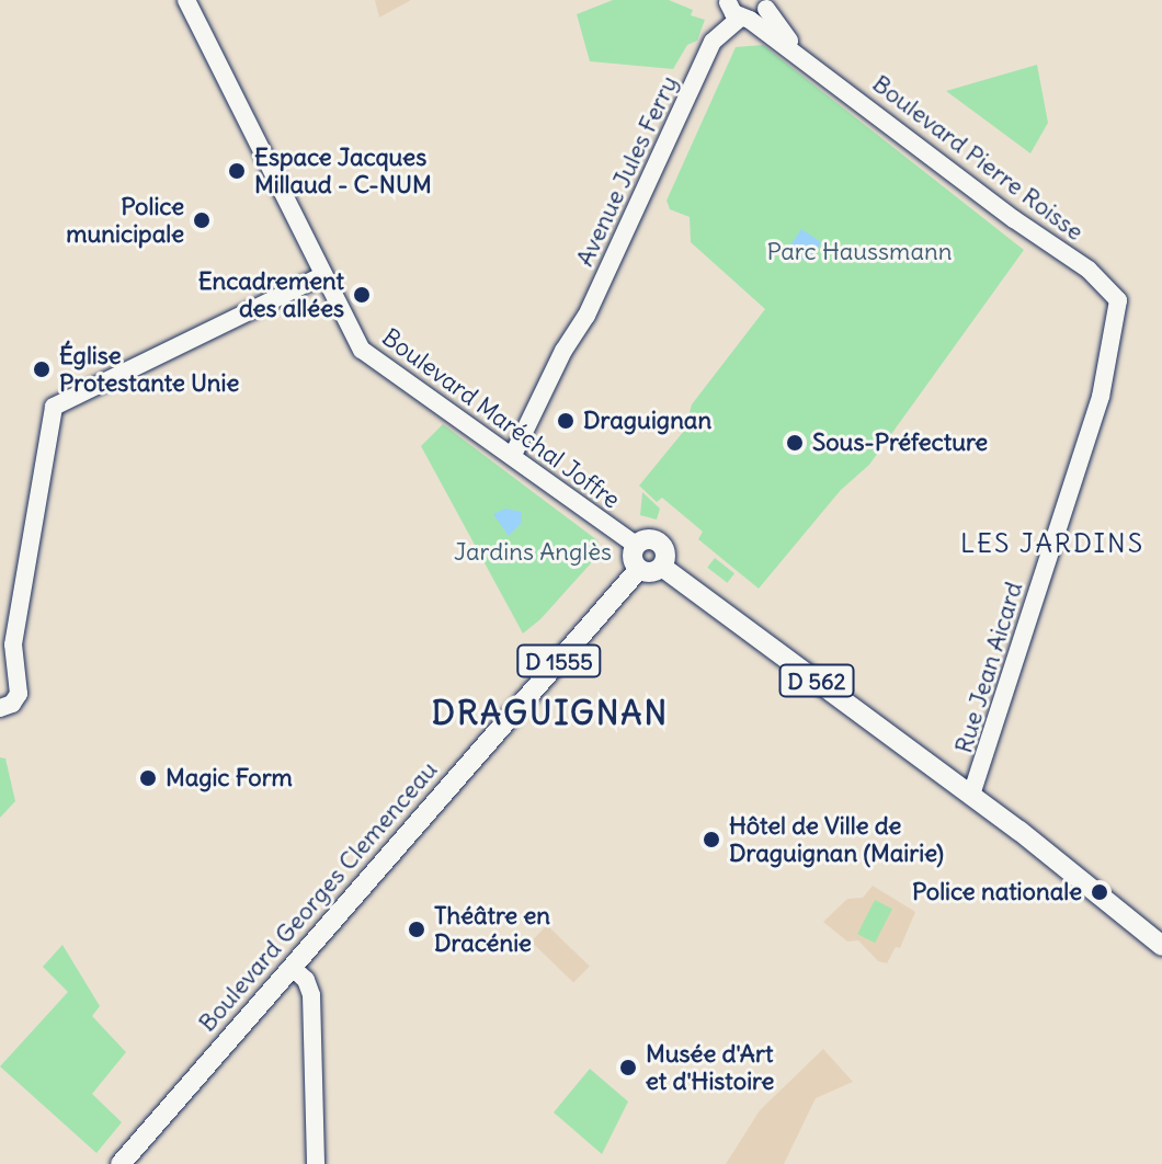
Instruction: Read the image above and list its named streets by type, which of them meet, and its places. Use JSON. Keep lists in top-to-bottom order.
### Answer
{
  "streets": {
    "main road": ["D 1555", "D 562", "Boulevard Georges Clemenceau"],
    "street": [
      "Boulevard Pierre Roisse",
      "Avenue Jules Ferry",
      "Boulevard Maréchal Joffre",
      "Rue Jean Aicard"
    ]
  },
  "crossings": [
    ["Boulevard Pierre Roisse", "Avenue Jules Ferry"],
    ["Boulevard Pierre Roisse", "Rue Jean Aicard"],
    ["Avenue Jules Ferry", "Boulevard Maréchal Joffre"],
    ["Boulevard Maréchal Joffre", "D 562"],
    ["Boulevard Maréchal Joffre", "Boulevard Georges Clemenceau"],
    ["Rue Jean Aicard", "D 562"],
    ["D 562", "Boulevard Georges Clemenceau"]
  ],
  "districts": ["LES JARDINS", "DRAGUIGNAN"],
  "parks": ["Parc Haussmann", "Jardins Anglès"],
  "places": [
    "Espace Jacques Millaud - C-NUM",
    "Police municipale",
    "Encadrement des allées",
    "Église Protestante Unie",
    "Draguignan",
    "Sous-Préfecture",
    "Magic Form",
    "Hôtel de Ville de Draguignan (Mairie)",
    "Police nationale",
    "Théâtre en Dracénie",
    "Musée d'Art et d'Histoire"
  ]
}
